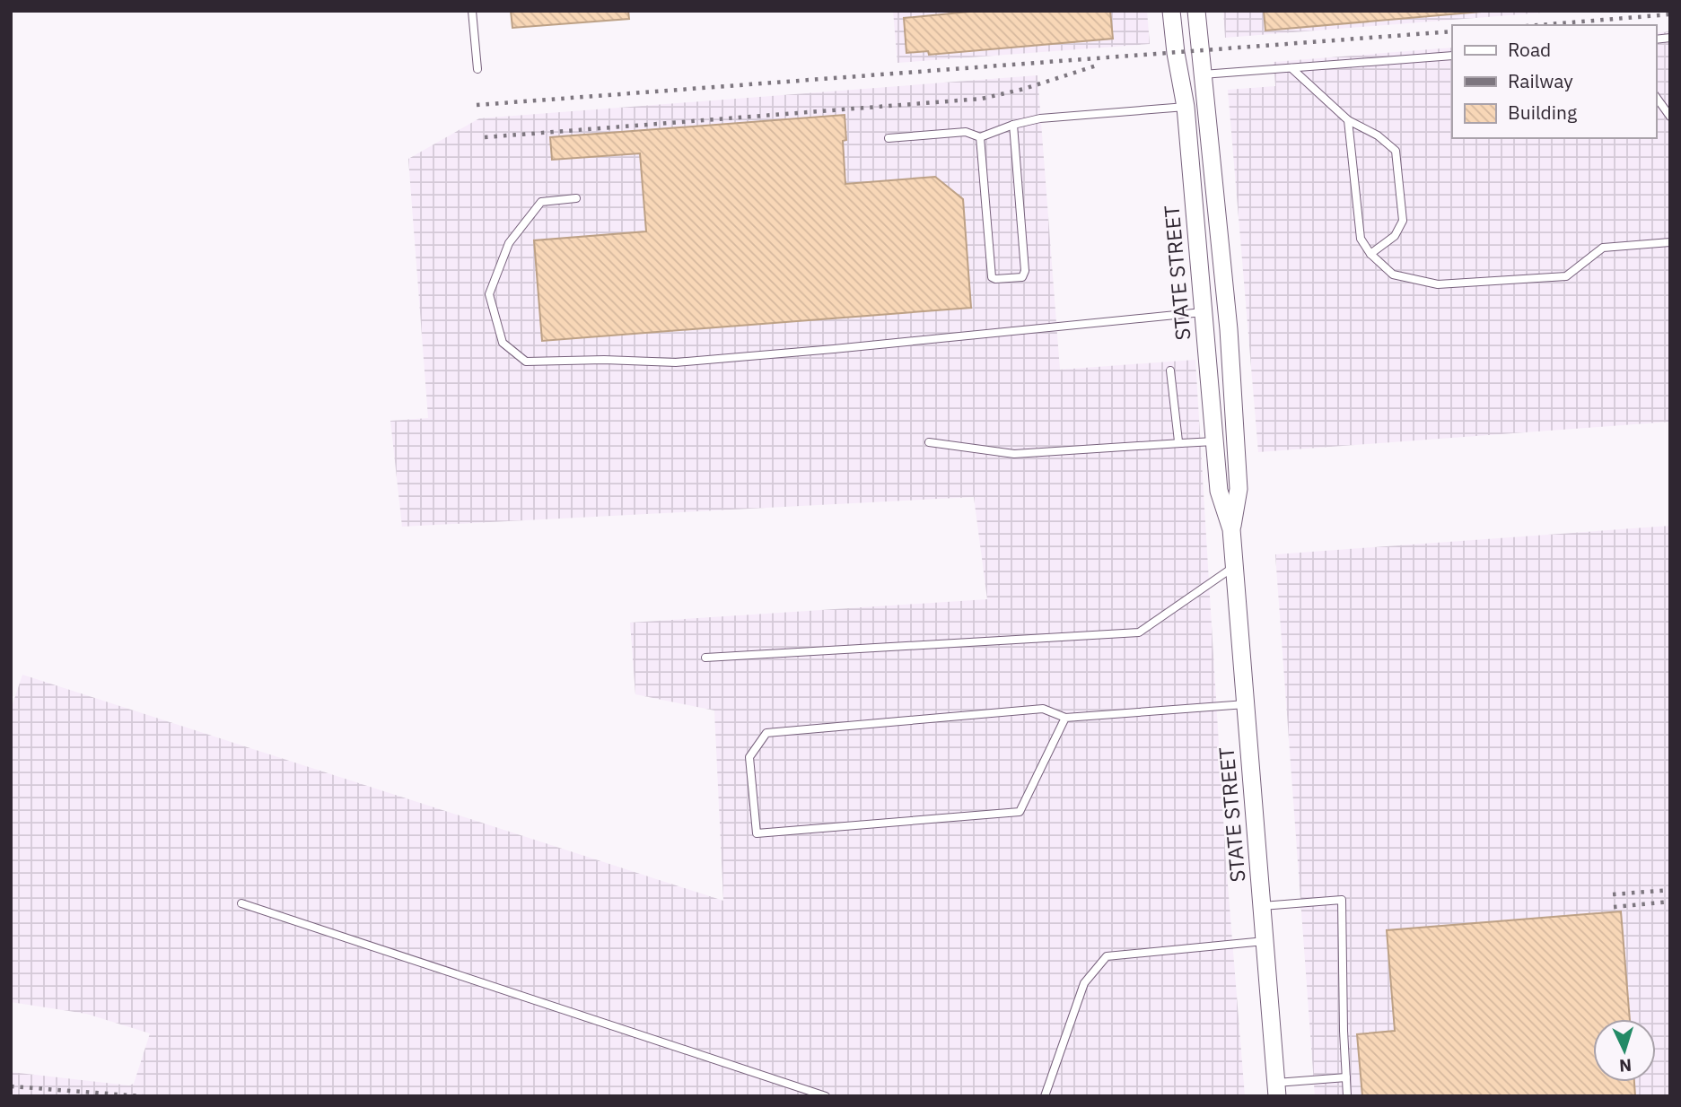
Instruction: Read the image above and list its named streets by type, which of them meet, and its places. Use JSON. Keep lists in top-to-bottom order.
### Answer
{
  "streets": {
    "street": ["STATE STREET"]
  },
  "legend": ["Road", "Railway", "Building"],
  "north": "bottom"
}
